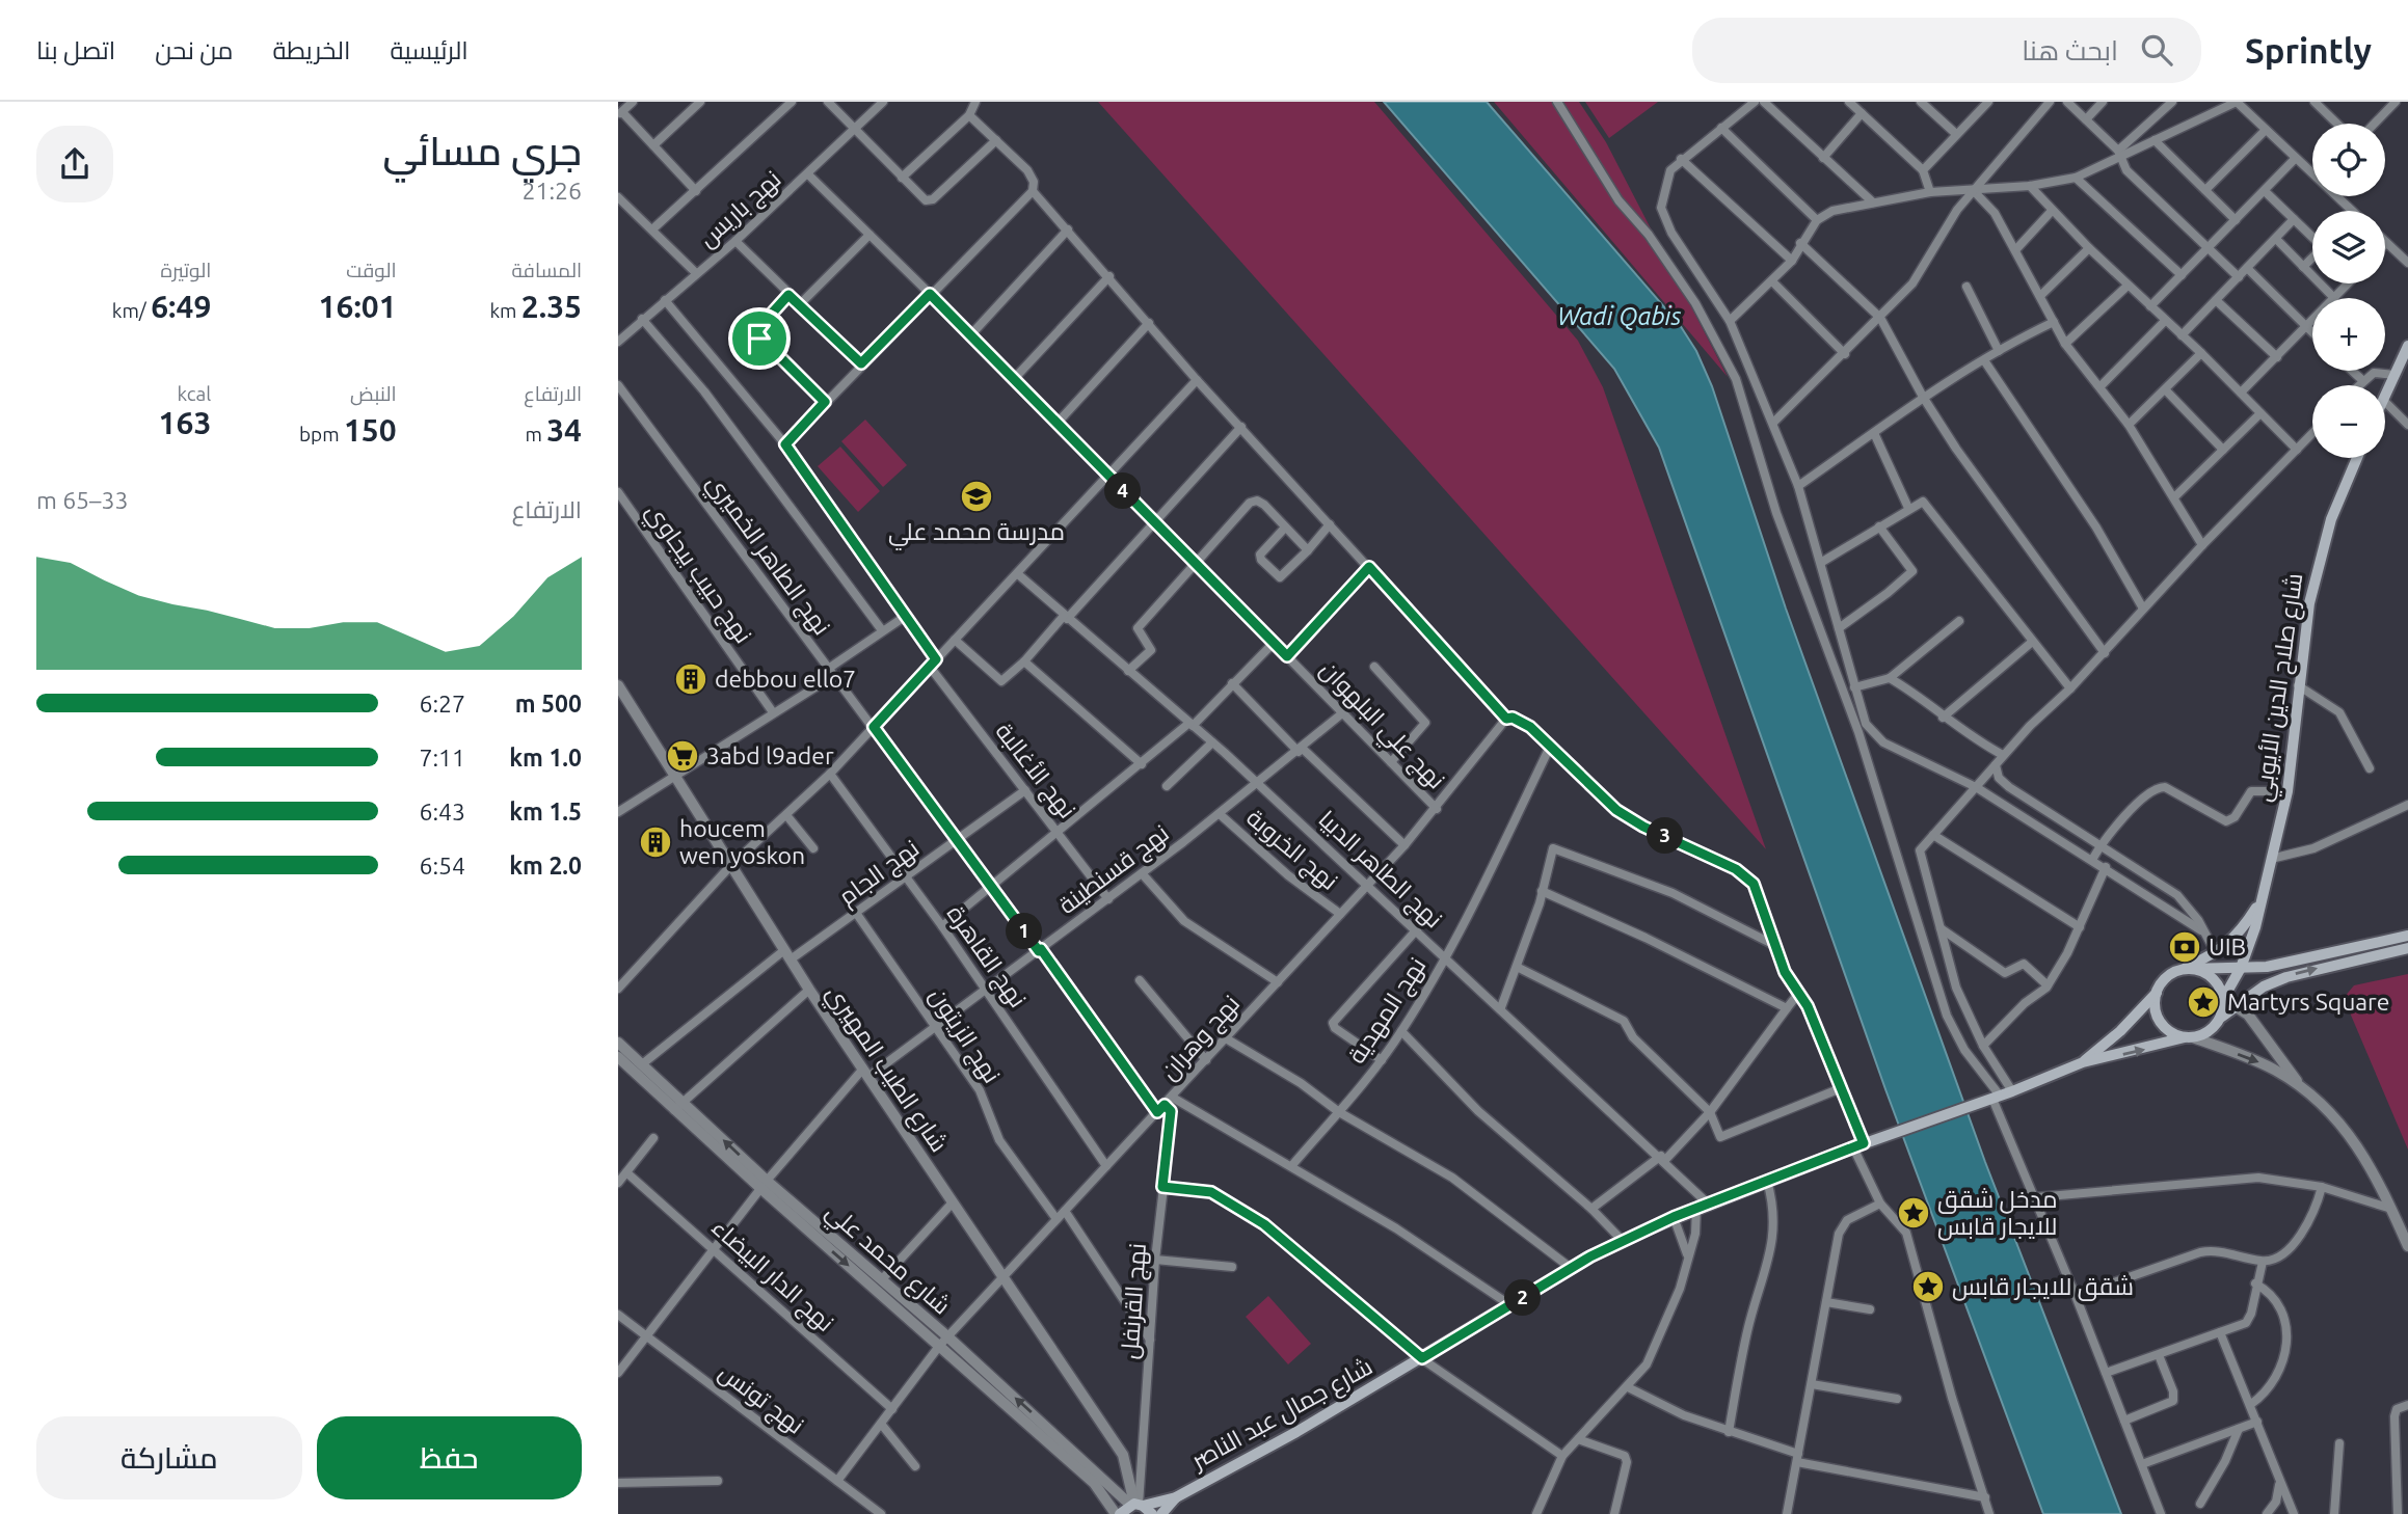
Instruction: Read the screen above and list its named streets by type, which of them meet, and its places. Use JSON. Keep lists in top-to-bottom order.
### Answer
{
  "streets": {
    "main road": ["شارع صلاح الدين الأيوبي", "شارع جمال عبد الناصر"],
    "street": [
      "نهج باريس",
      "نهج الطاهر الخميري",
      "نهج حبيب بيجاوي",
      "نهج علي البلهوان",
      "نهج الأغالبة",
      "نهج الخروبة",
      "نهج قسنطينة",
      "نهج الطاهر الدبيا",
      "نهج الجام",
      "نهج القاهرة",
      "نهج المهدية",
      "نهج الزيتون",
      "نهج وهران",
      "شارع الطيب المهيري",
      "شارع محمد علي",
      "نهج الدار البيضاء",
      "نهج القرنفل",
      "نهج تونس"
    ]
  },
  "crossings": [
    ["نهج باريس", "نهج علي البلهوان"],
    ["نهج الطاهر الخميري", "نهج قسنطينة"],
    ["نهج الطاهر الخميري", "نهج الجام"],
    ["نهج الطاهر الخميري", "نهج وهران"],
    ["نهج علي البلهوان", "نهج قسنطينة"],
    ["نهج علي البلهوان", "نهج وهران"],
    ["نهج الأغالبة", "نهج قسنطينة"],
    ["نهج الأغالبة", "نهج الجام"],
    ["نهج الخروبة", "نهج قسنطينة"],
    ["نهج الخروبة", "نهج وهران"],
    ["نهج قسنطينة", "نهج الطاهر الدبيا"],
    ["نهج قسنطينة", "نهج القاهرة"],
    ["نهج قسنطينة", "نهج الزيتون"],
    ["نهج قسنطينة", "شارع الطيب المهيري"],
    ["نهج قسنطينة", "شارع محمد علي"],
    ["نهج قسنطينة", "نهج الدار البيضاء"],
    ["نهج قسنطينة", "نهج تونس"],
    ["نهج الطاهر الدبيا", "نهج المهدية"],
    ["نهج الطاهر الدبيا", "نهج وهران"],
    ["نهج الطاهر الدبيا", "شارع جمال عبد الناصر"],
    ["نهج الجام", "نهج القاهرة"],
    ["نهج الجام", "نهج الزيتون"],
    ["نهج الجام", "شارع الطيب المهيري"],
    ["نهج الجام", "شارع محمد علي"],
    ["نهج القاهرة", "نهج وهران"],
    ["نهج الزيتون", "نهج وهران"],
    ["نهج وهران", "شارع الطيب المهيري"],
    ["نهج وهران", "شارع محمد علي"],
    ["نهج وهران", "نهج الدار البيضاء"],
    ["نهج وهران", "نهج القرنفل"],
    ["نهج وهران", "نهج تونس"],
    ["شارع الطيب المهيري", "شارع محمد علي"],
    ["شارع الطيب المهيري", "نهج القرنفل"],
    ["شارع الطيب المهيري", "شارع جمال عبد الناصر"],
    ["شارع محمد علي", "نهج القرنفل"],
    ["شارع محمد علي", "شارع جمال عبد الناصر"],
    ["نهج القرنفل", "شارع جمال عبد الناصر"]
  ],
  "water": ["Wadi Qabis"],
  "places": {
    "school or university": ["مدرسة محمد علي"],
    "building": ["debbou ello7", "houcem wen yoskon"],
    "supermarket": ["3abd l9ader"],
    "bank": ["UIB"],
    "place": ["Martyrs Square", "مدخل شقق للايجار قابس", "شقق للايجار قابس"]
  },
  "page": {
    "header": "Sprintly",
    "search": "ابحث هنا",
    "nav": [
      "الرئيسية",
      "الخريطة",
      "من نحن",
      "اتصل بنا"
    ],
    "heading": ["جري مسائي", "21:26"],
    "map_buttons": ["+", "−"],
    "stats": [
      ["المسافة", "2.35 km"],
      ["الوقت", "16:01"],
      ["الوتيرة", "6:49 /km"],
      ["الارتفاع", "34 m"],
      ["النبض", "150 bpm"],
      ["kcal", "163"]
    ],
    "pins": [
      "4",
      "3",
      "1",
      "2"
    ],
    "chart": ["الارتفاع", "33–65 m"],
    "list": [
      {
        "name": "500 m",
        "note": "6:27"
      },
      {
        "name": "1.0 km",
        "note": "7:11"
      },
      {
        "name": "1.5 km",
        "note": "6:43"
      },
      {
        "name": "2.0 km",
        "note": "6:54"
      }
    ],
    "buttons": ["حفظ", "مشاركة"]
  }
}
